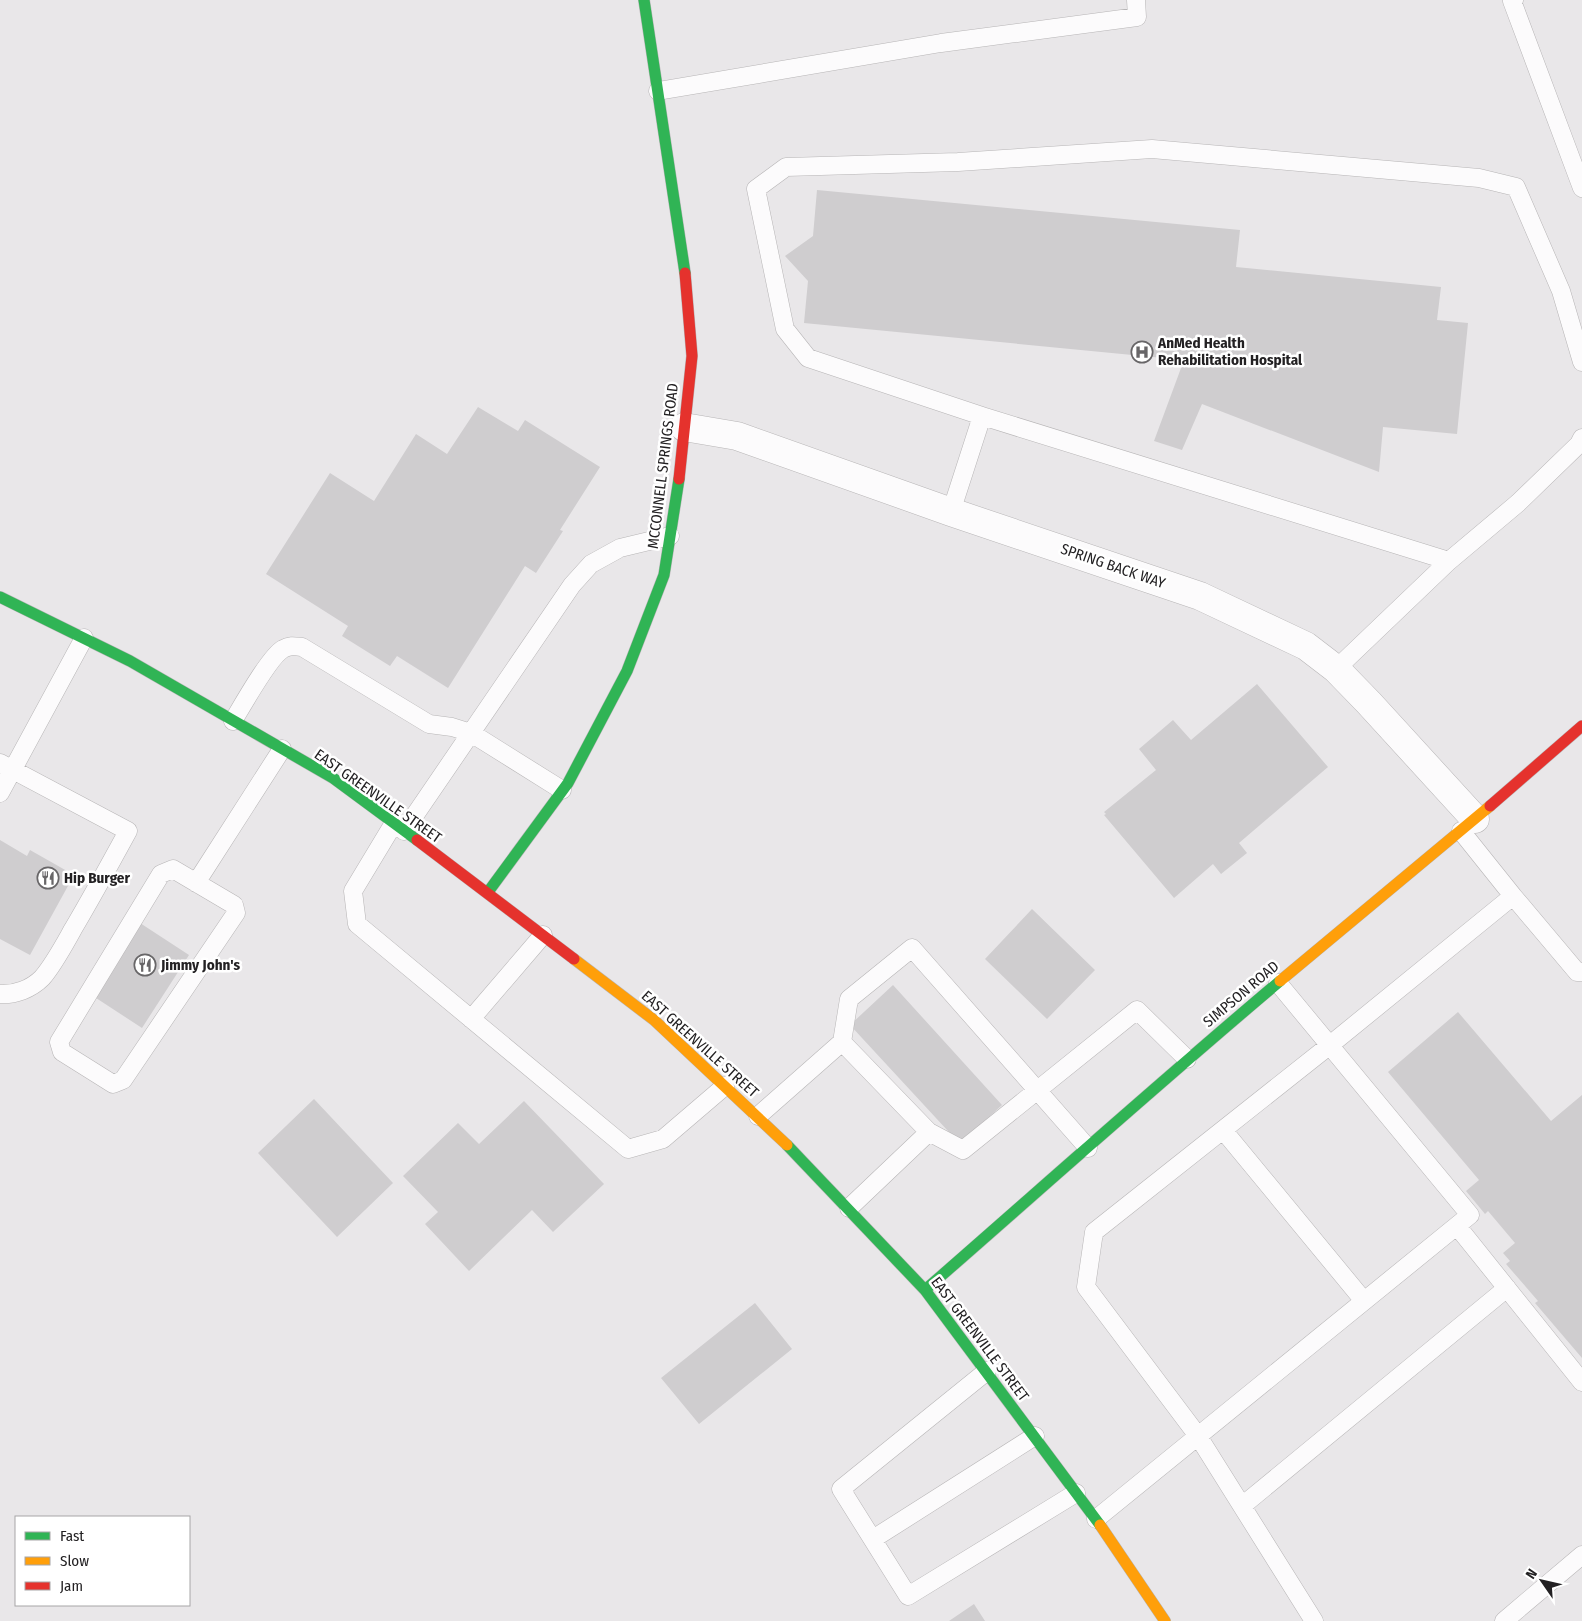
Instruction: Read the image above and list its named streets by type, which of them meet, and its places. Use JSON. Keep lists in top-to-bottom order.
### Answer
{
  "streets": {
    "street": [
      "MCCONNELL SPRINGS ROAD",
      "SPRING BACK WAY",
      "EAST GREENVILLE STREET",
      "SIMPSON ROAD"
    ]
  },
  "crossings": [
    ["MCCONNELL SPRINGS ROAD", "SPRING BACK WAY"],
    ["MCCONNELL SPRINGS ROAD", "EAST GREENVILLE STREET"],
    ["SPRING BACK WAY", "SIMPSON ROAD"],
    ["EAST GREENVILLE STREET", "SIMPSON ROAD"]
  ],
  "places": {
    "hospital": ["AnMed Health Rehabilitation Hospital"],
    "restaurant": ["Hip Burger", "Jimmy John's"]
  },
  "legend": ["Fast", "Slow", "Jam"],
  "north": "top left"
}
